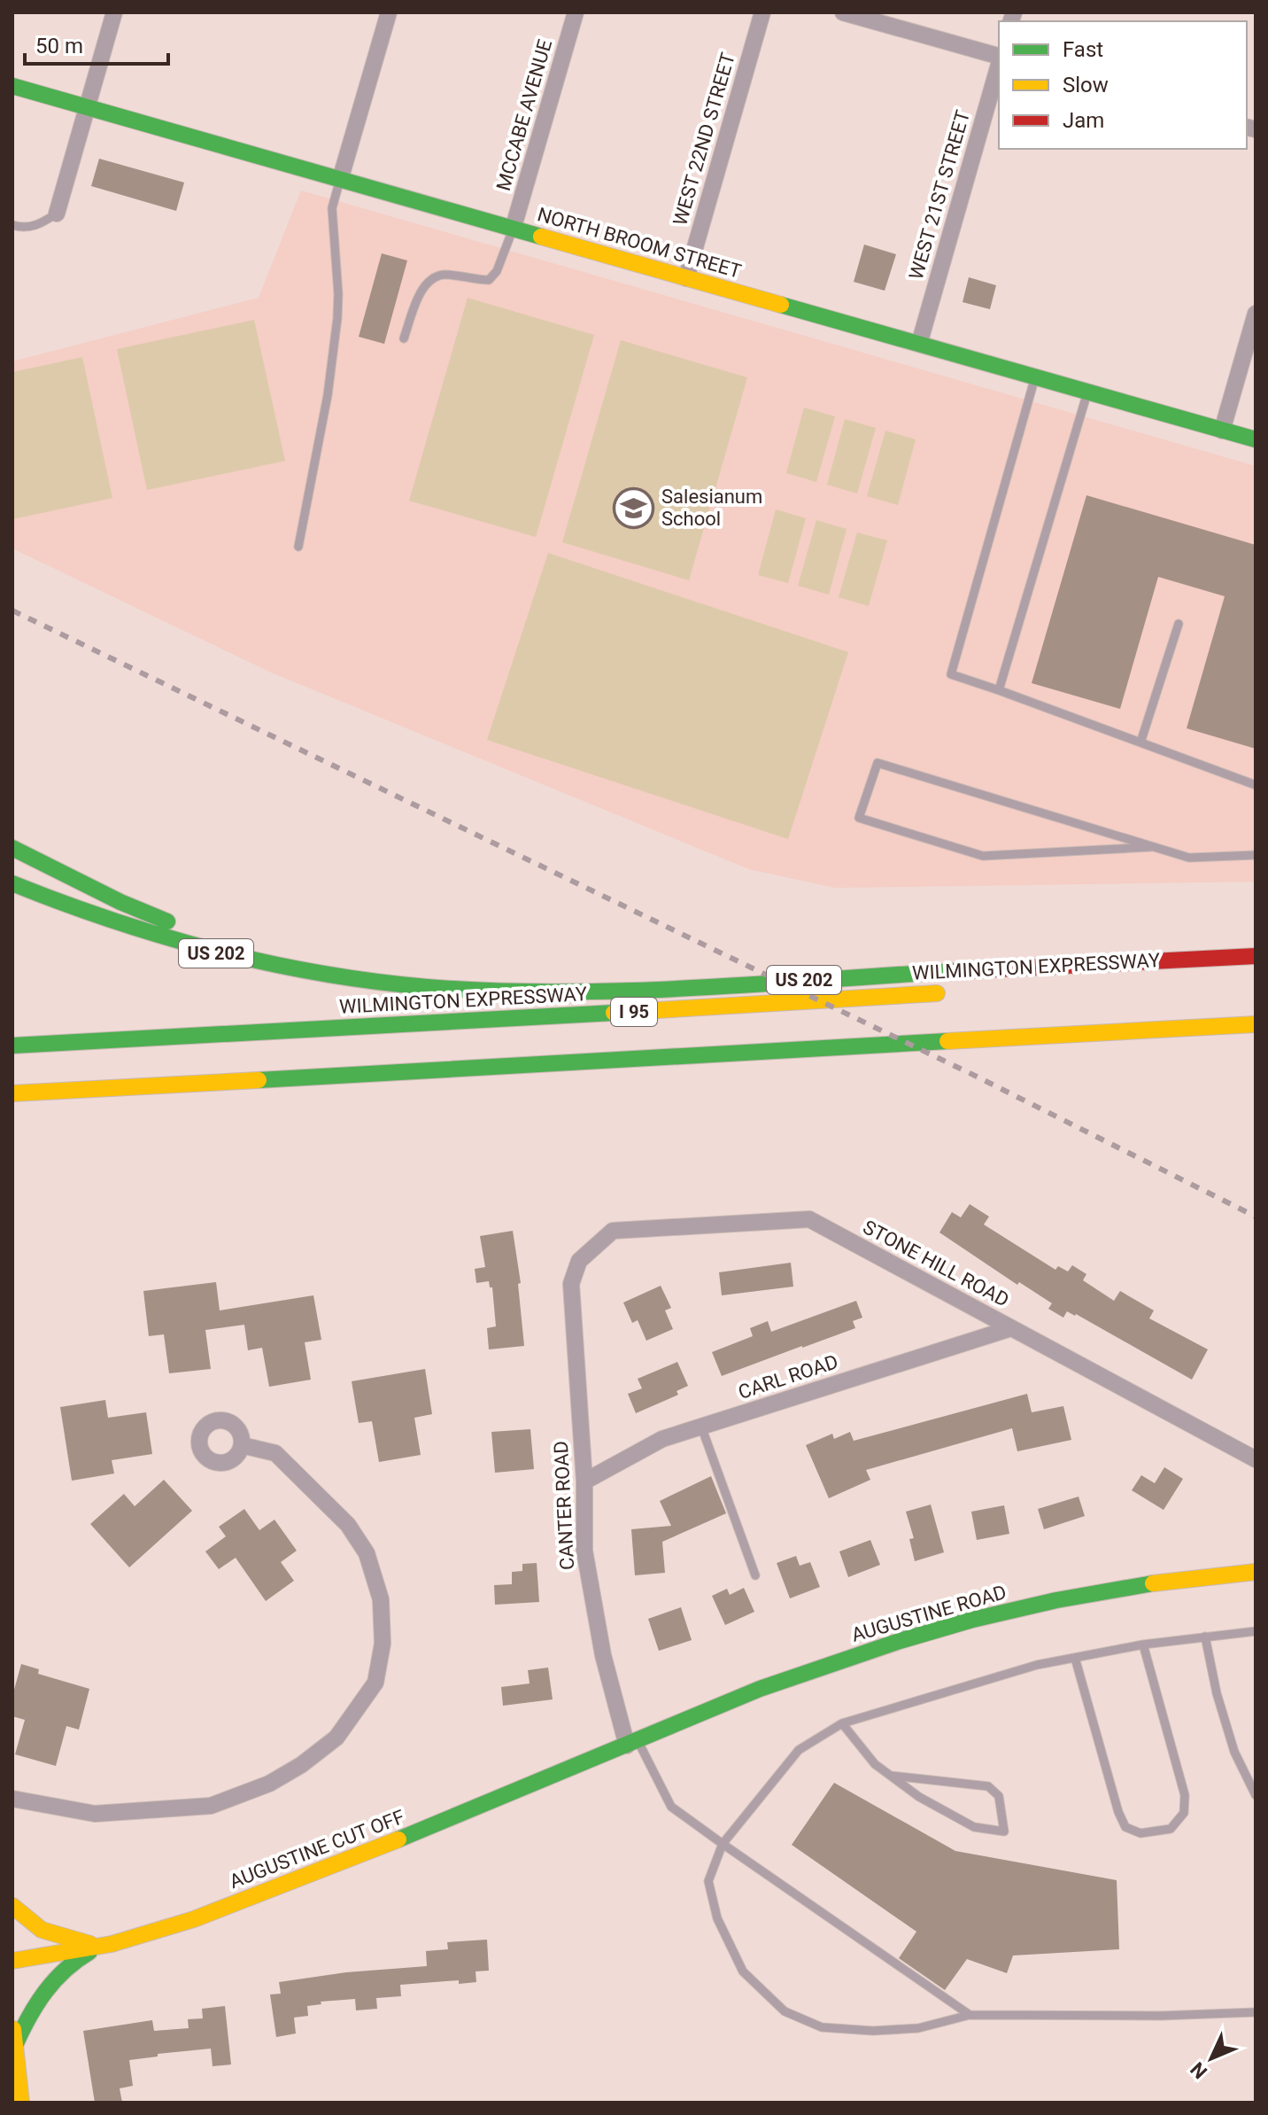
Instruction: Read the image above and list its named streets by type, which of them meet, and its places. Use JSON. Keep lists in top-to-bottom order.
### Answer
{
  "streets": {
    "main road": [
      "NORTH BROOM STREET",
      "US 202",
      "WILMINGTON EXPRESSWAY",
      "I 95",
      "AUGUSTINE ROAD",
      "AUGUSTINE CUT OFF"
    ],
    "street": [
      "MCCABE AVENUE",
      "WEST 22ND STREET",
      "WEST 21ST STREET",
      "STONE HILL ROAD",
      "CARL ROAD",
      "CANTER ROAD"
    ]
  },
  "crossings": [
    ["MCCABE AVENUE", "NORTH BROOM STREET"],
    ["WEST 22ND STREET", "NORTH BROOM STREET"],
    ["WEST 21ST STREET", "NORTH BROOM STREET"],
    ["STONE HILL ROAD", "CARL ROAD"],
    ["STONE HILL ROAD", "CANTER ROAD"],
    ["CARL ROAD", "CANTER ROAD"],
    ["CANTER ROAD", "AUGUSTINE ROAD"],
    ["CANTER ROAD", "AUGUSTINE CUT OFF"],
    ["AUGUSTINE ROAD", "AUGUSTINE CUT OFF"]
  ],
  "places": {
    "school or university": ["Salesianum School"]
  },
  "legend": ["Fast", "Slow", "Jam"],
  "scale_bar": "50 m",
  "north": "bottom left"
}
